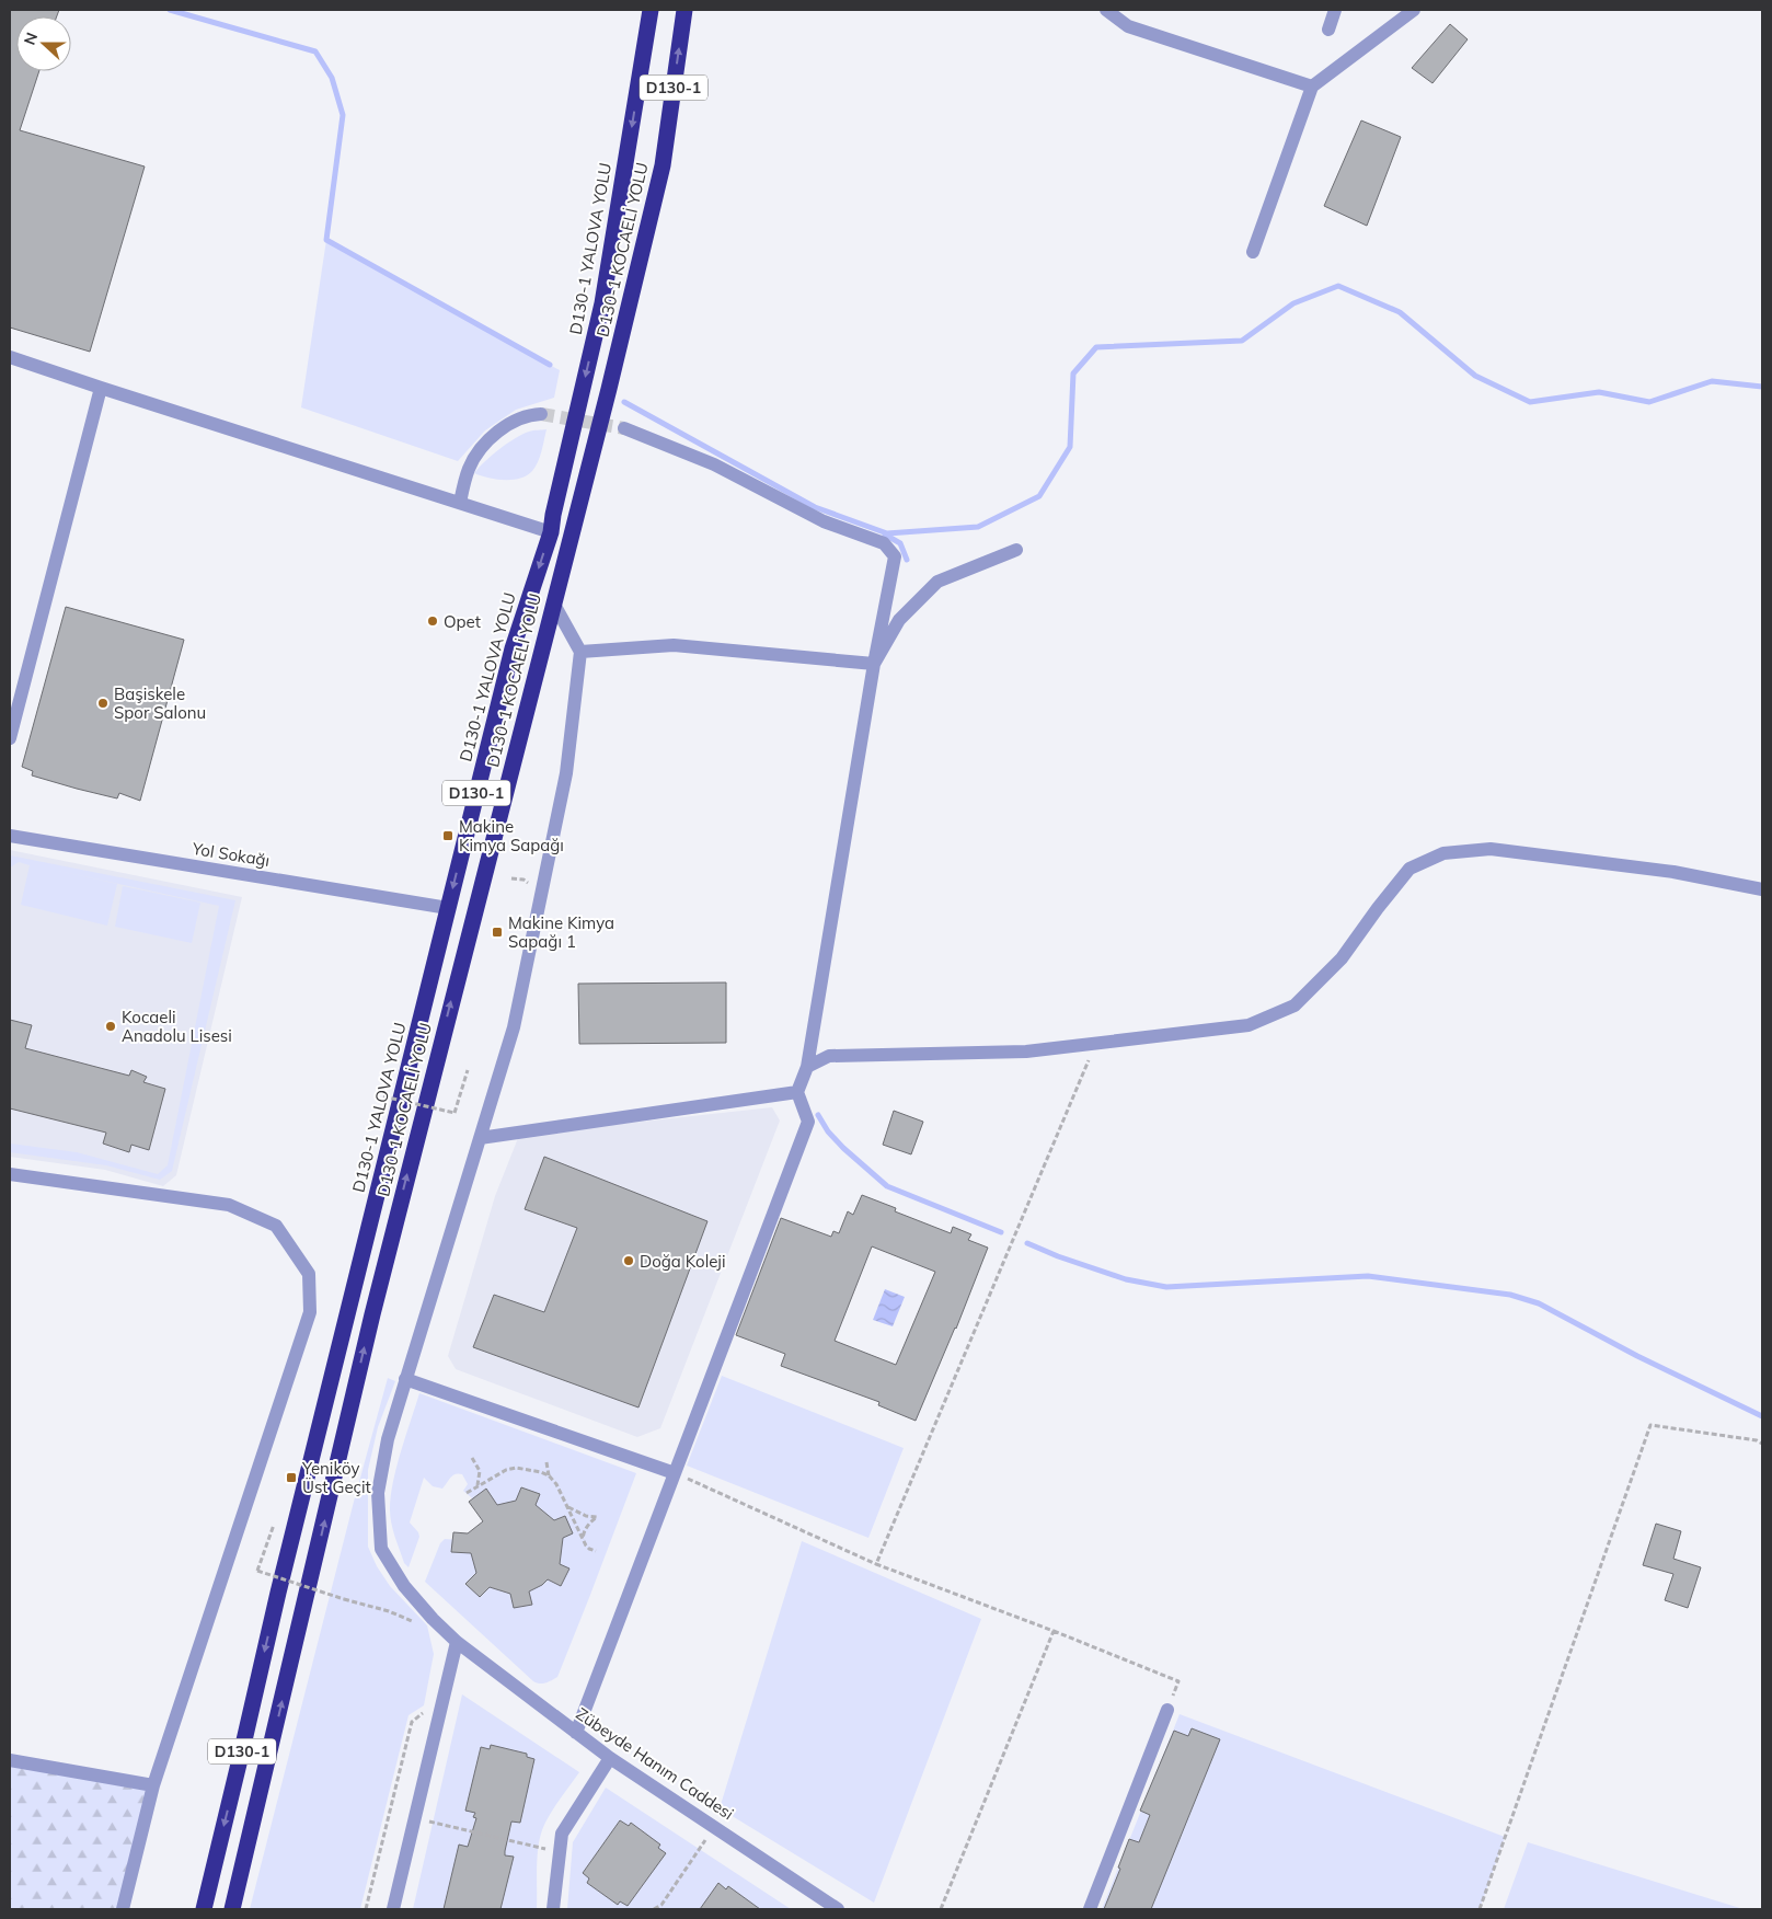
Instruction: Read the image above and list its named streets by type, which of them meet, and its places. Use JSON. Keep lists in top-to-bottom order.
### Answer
{
  "streets": {
    "highway": ["D130-1", "D130-1 YALOVA YOLU", "D130-1 KOCAELİ YOLU"],
    "street": ["Yol Sokağı", "Zübeyde Hanım Caddesi"]
  },
  "crossings": [
    ["D130-1 YALOVA YOLU", "Yol Sokağı"]
  ],
  "one_way": ["D130-1 YALOVA YOLU", "D130-1 KOCAELİ YOLU"],
  "places": {
    "other": [
      "Opet",
      "Başiskele Spor Salonu",
      "Kocaeli Anadolu Lisesi",
      "Doğa Koleji"
    ],
    "transit": ["Makine Kimya Sapağı", "Makine Kimya Sapağı 1", "Yeniköy Üst Geçit"]
  },
  "north": "left"
}
